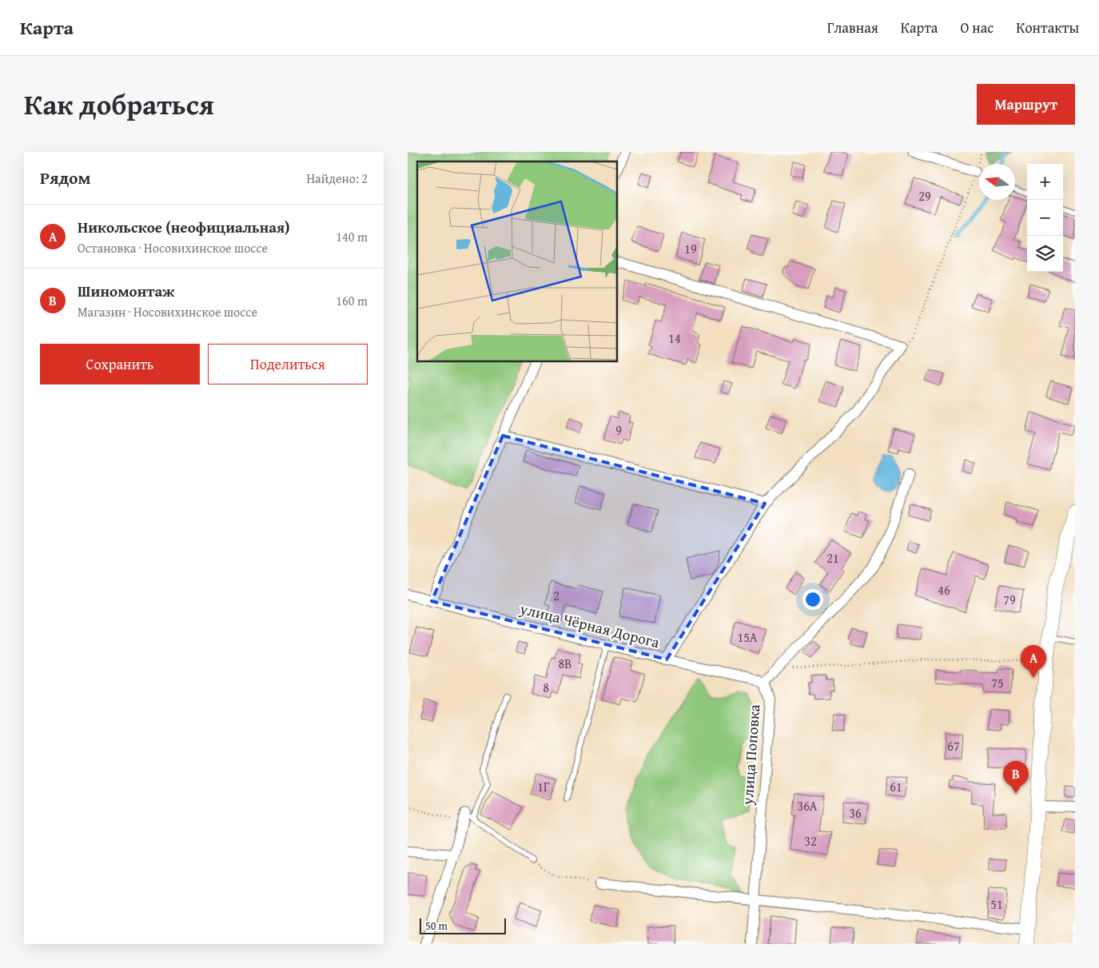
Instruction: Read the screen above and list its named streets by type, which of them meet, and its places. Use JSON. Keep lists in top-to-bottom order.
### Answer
{
  "streets": {
    "street": ["улица Чёрная Дорога", "улица Поповка"]
  },
  "crossings": [
    ["улица Чёрная Дорога", "улица Поповка"]
  ],
  "house_numbers": [
    "29",
    "19",
    "14",
    "9",
    "21",
    "46",
    "2",
    "79",
    "15А",
    "8В",
    "75",
    "8",
    "67",
    "1Г",
    "61",
    "36А",
    "36",
    "32",
    "51"
  ],
  "scale_bar": "50 m",
  "north": "left",
  "page": {
    "header": "Карта",
    "nav": [
      "Главная",
      "Карта",
      "О нас",
      "Контакты"
    ],
    "title": "Как добраться",
    "buttons": [
      "Маршрут",
      ["Сохранить", "Поделиться"]
    ],
    "heading": ["Рядом", "Найдено: 2"],
    "map_buttons": ["+", "−"],
    "list": [
      {
        "mark": "A",
        "name": "Никольское (неофициальная)",
        "note": "Остановка · Носовихинское шоссе",
        "value": "140 m"
      },
      {
        "mark": "B",
        "name": "Шиномонтаж",
        "note": "Магазин · Носовихинское шоссе",
        "value": "160 m"
      }
    ],
    "pins": ["A", "B"],
    "scale": "50 m"
  }
}
